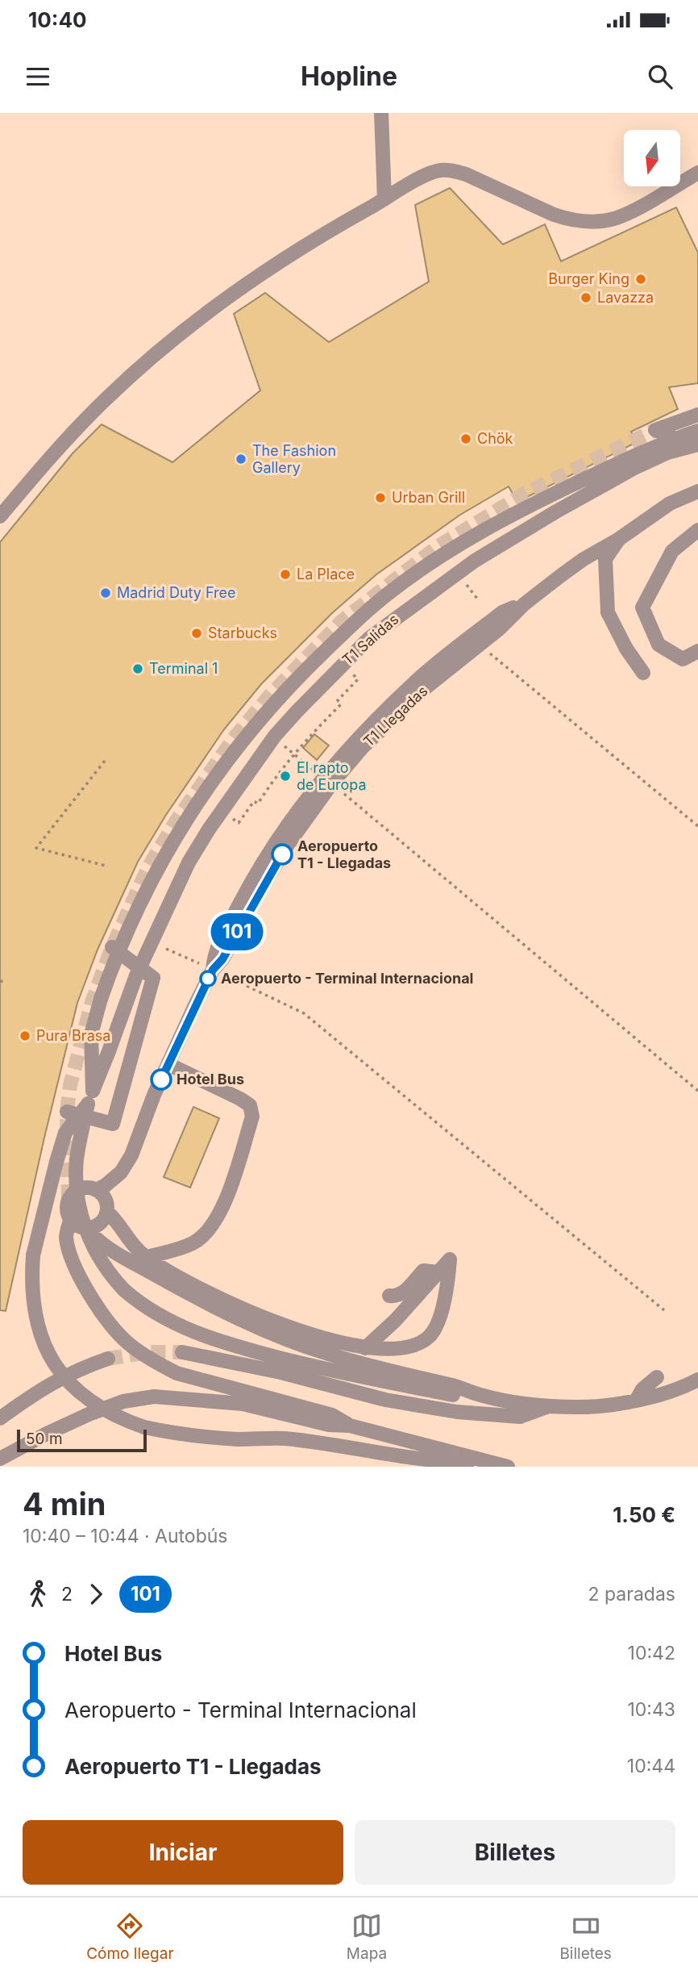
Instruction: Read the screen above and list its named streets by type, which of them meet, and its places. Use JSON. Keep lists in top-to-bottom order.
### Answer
{
  "streets": {
    "street": ["T1 Salidas", "T1 Llegadas"]
  },
  "places": [
    "Burger King",
    "Lavazza",
    "Chök",
    "The Fashion Gallery",
    "Urban Grill",
    "La Place",
    "Madrid Duty Free",
    "Starbucks",
    "Terminal 1",
    "El rapto de Europa",
    "Aeropuerto T1 - Llegadas",
    "Aeropuerto - Terminal Internacional",
    "Pura Brasa",
    "Hotel Bus"
  ],
  "lines": ["bus line 101"],
  "scale_bar": "50 m",
  "north": "bottom",
  "page": {
    "status": "10:40",
    "header": "Hopline",
    "on_map": "101",
    "scale": "50 m",
    "heading": ["4 min", "10:40 – 10:44 · Autobús", "1.50 €"],
    "legs": ["2", "101", "2 paradas"],
    "list": [
      {
        "name": "Hotel Bus",
        "value": "10:42"
      },
      {
        "name": "Aeropuerto - Terminal Internacional",
        "value": "10:43"
      },
      {
        "name": "Aeropuerto T1 - Llegadas",
        "value": "10:44"
      }
    ],
    "buttons": ["Iniciar", "Billetes"],
    "tabs": ["Cómo llegar", "Mapa", "Billetes"]
  }
}
